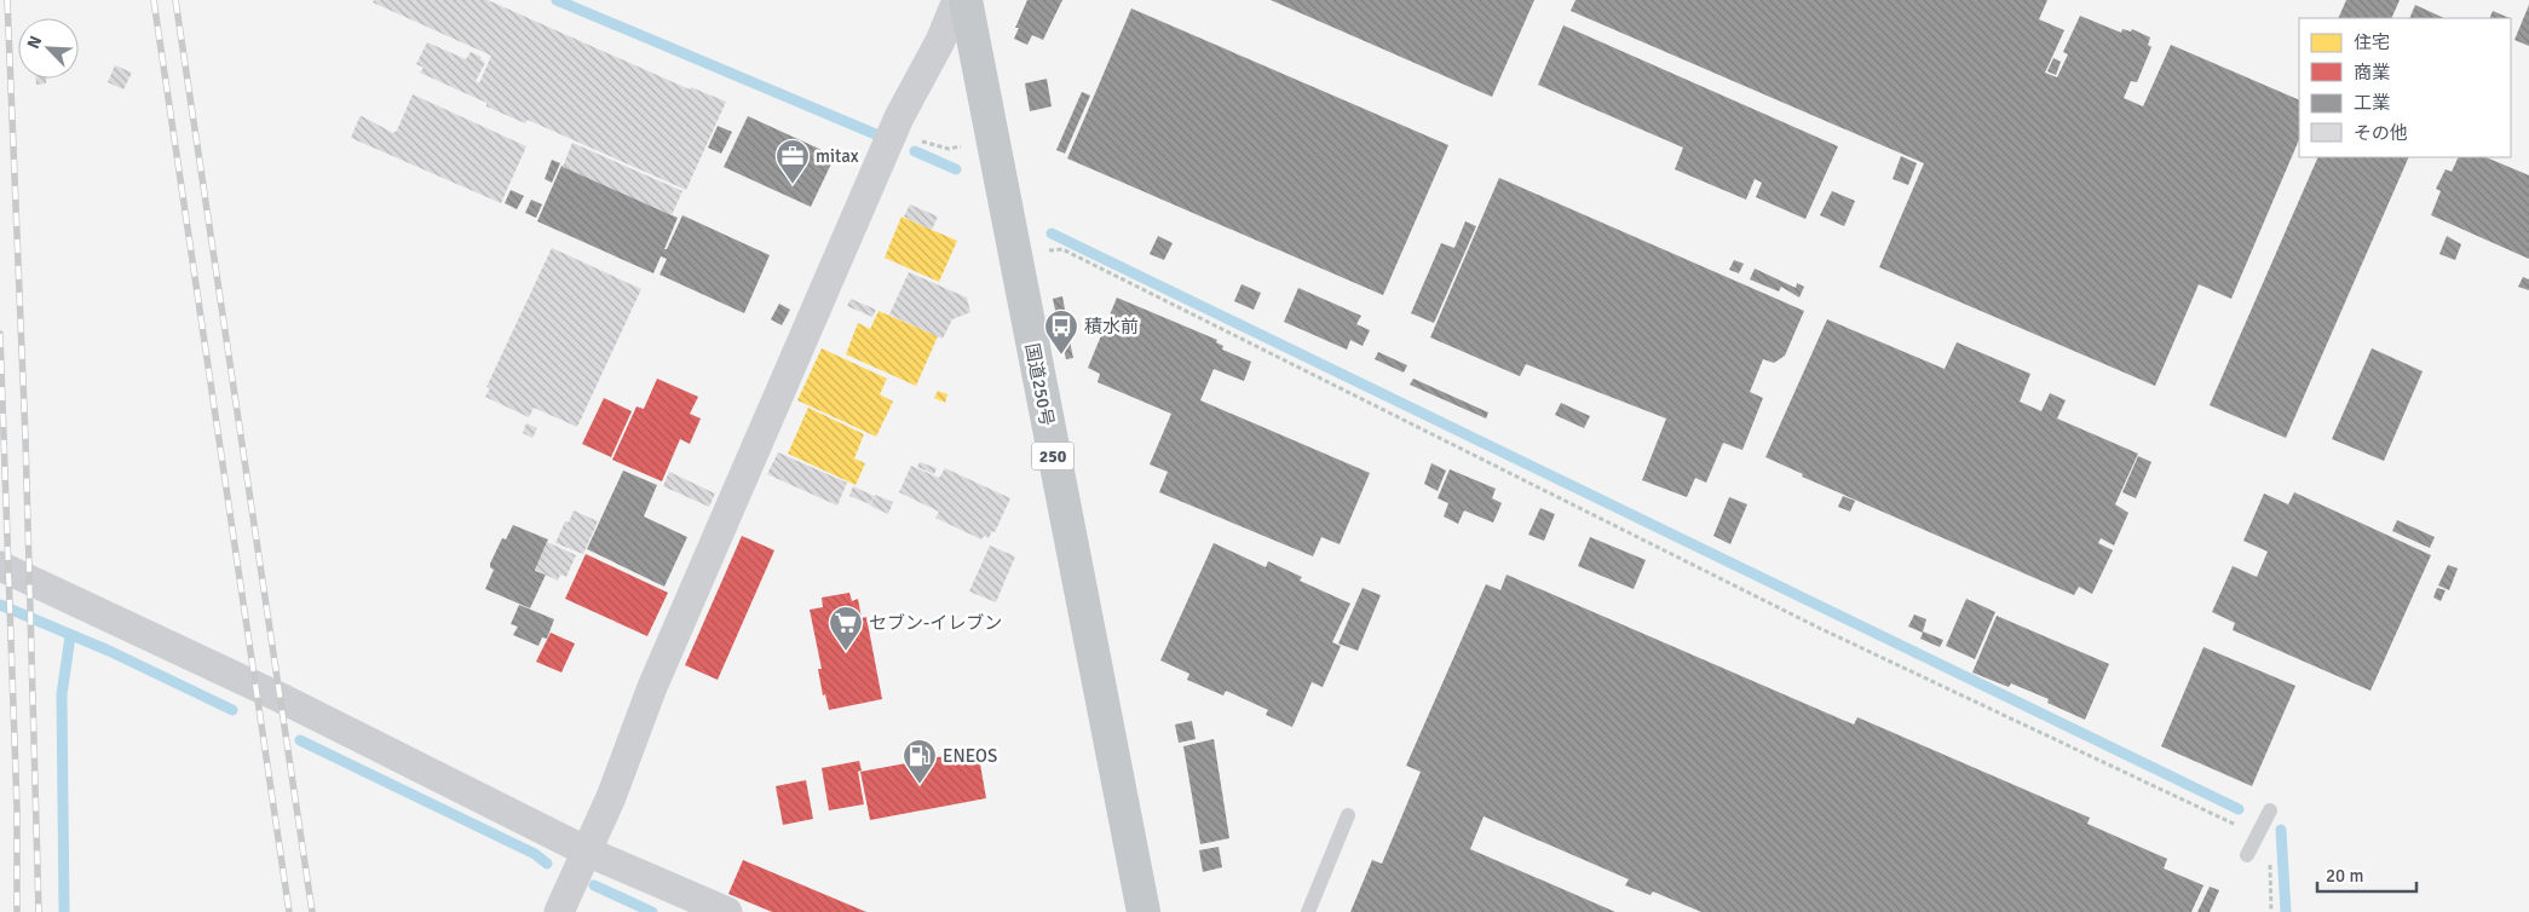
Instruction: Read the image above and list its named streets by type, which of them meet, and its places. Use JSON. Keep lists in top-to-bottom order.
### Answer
{
  "streets": {
    "highway": ["国道250号", "250"]
  },
  "places": {
    "office": ["mitax"],
    "bus stop": ["積水前"],
    "supermarket": ["セブン-イレブン"],
    "fuel station": ["ENEOS"]
  },
  "legend": [
    "住宅",
    "商業",
    "工業",
    "その他"
  ],
  "scale_bar": "20 m",
  "north": "top left"
}
